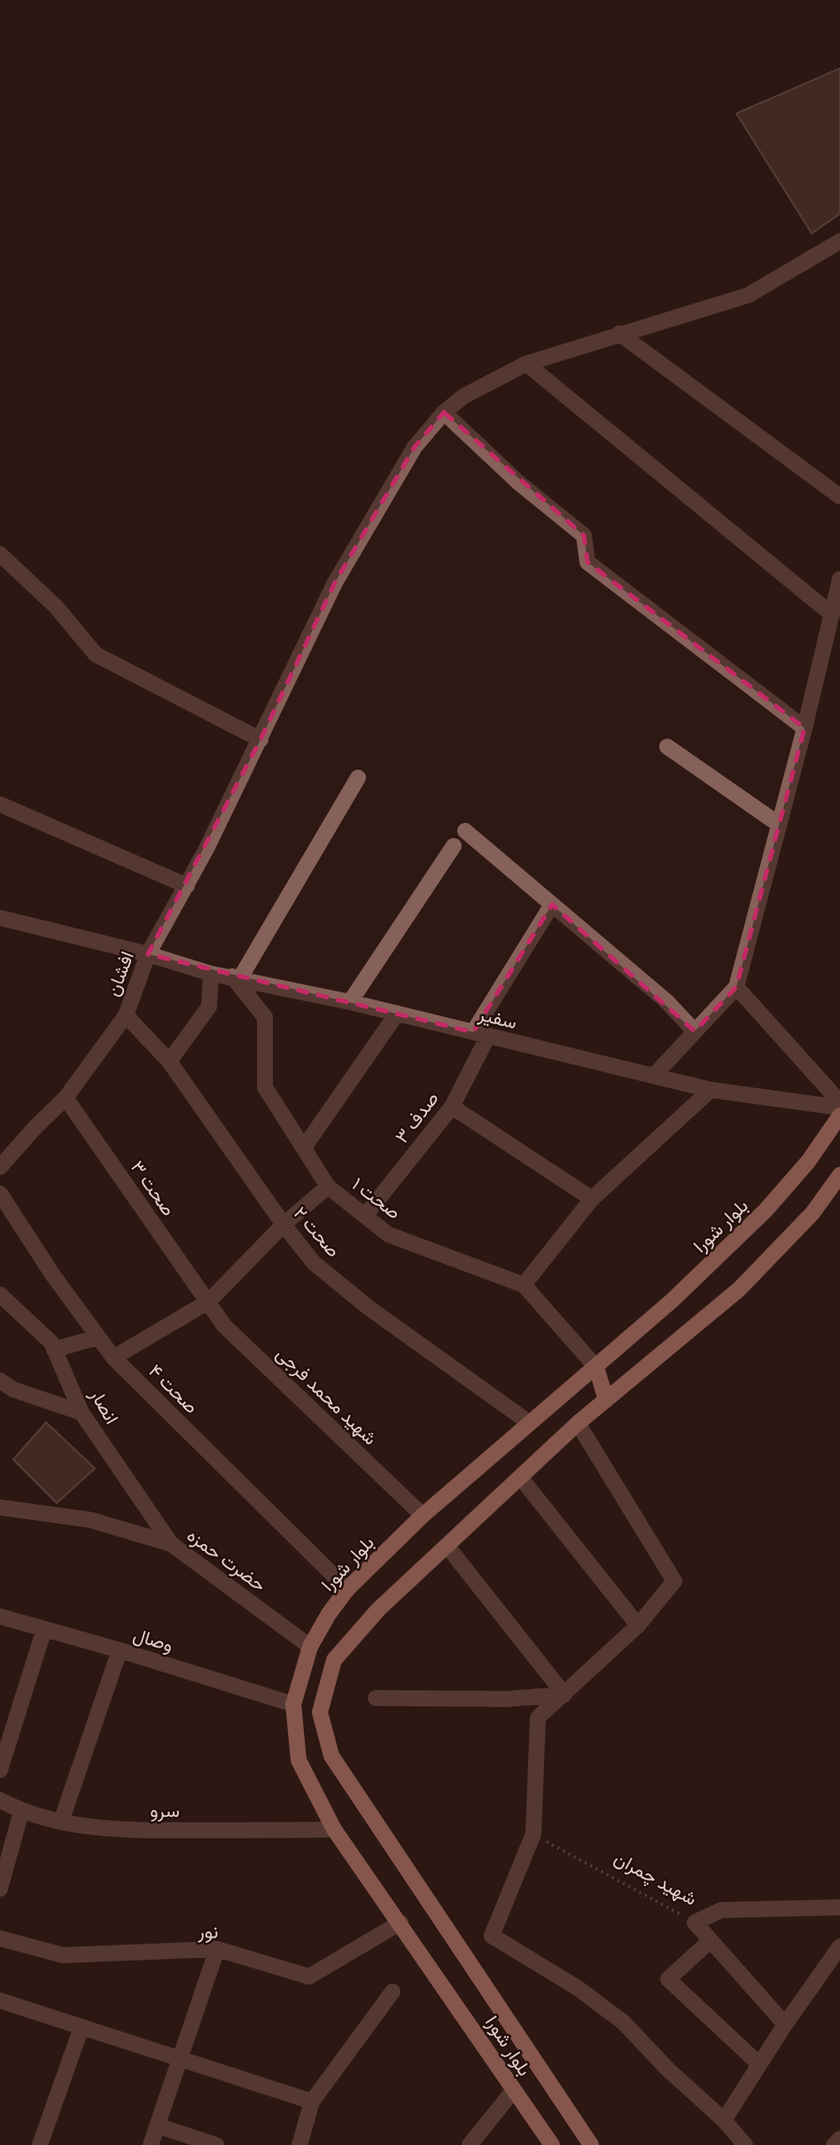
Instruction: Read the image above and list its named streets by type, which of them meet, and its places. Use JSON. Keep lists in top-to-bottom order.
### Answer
{
  "streets": {
    "main road": ["بلوار شورا"],
    "street": [
      "افشان",
      "سفیر",
      "صدف ۳",
      "صحت ۳",
      "صحت ۱",
      "صحت ۲",
      "صحت ۴",
      "شهید محمد فرجی",
      "انصار",
      "حضرت حمزه",
      "وصال",
      "سرو",
      "شهید چمران",
      "نور"
    ]
  },
  "crossings": [
    ["افشان", "سفیر"],
    ["افشان", "صحت ۳"],
    ["افشان", "صحت ۲"],
    ["سفیر", "صدف ۳"],
    ["سفیر", "صحت ۱"],
    ["صدف ۳", "صحت ۱"],
    ["صحت ۳", "شهید محمد فرجی"],
    ["صحت ۱", "بلوار شورا"],
    ["بلوار شورا", "صحت ۲"],
    ["بلوار شورا", "صحت ۴"],
    ["بلوار شورا", "شهید محمد فرجی"],
    ["بلوار شورا", "حضرت حمزه"],
    ["بلوار شورا", "وصال"],
    ["بلوار شورا", "سرو"],
    ["بلوار شورا", "نور"],
    ["انصار", "حضرت حمزه"]
  ]
}
